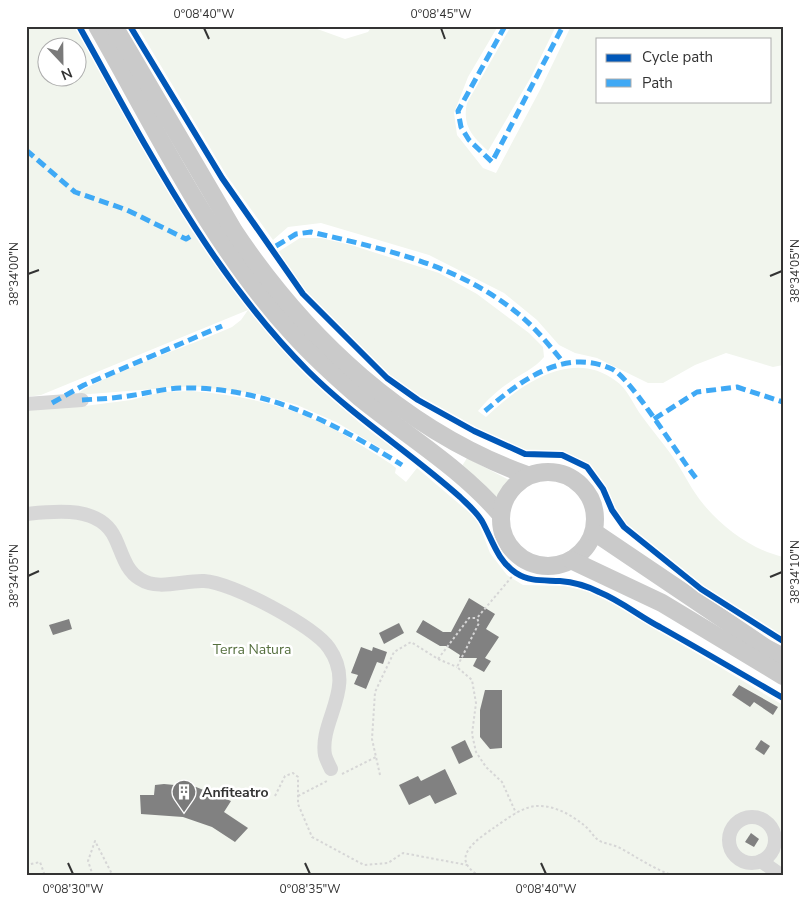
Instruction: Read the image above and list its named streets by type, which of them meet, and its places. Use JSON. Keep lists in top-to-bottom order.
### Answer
{
  "parks": ["Terra Natura"],
  "places": {
    "building": ["Anfiteatro"]
  },
  "legend": ["Cycle path", "Path"],
  "north": "bottom",
  "coordinates": [
    "0°08'40\"W",
    "0°08'45\"W",
    "38°34'05\"N",
    "38°34'00\"N",
    "38°34'10\"N",
    "0°08'30\"W",
    "0°08'35\"W"
  ]
}
